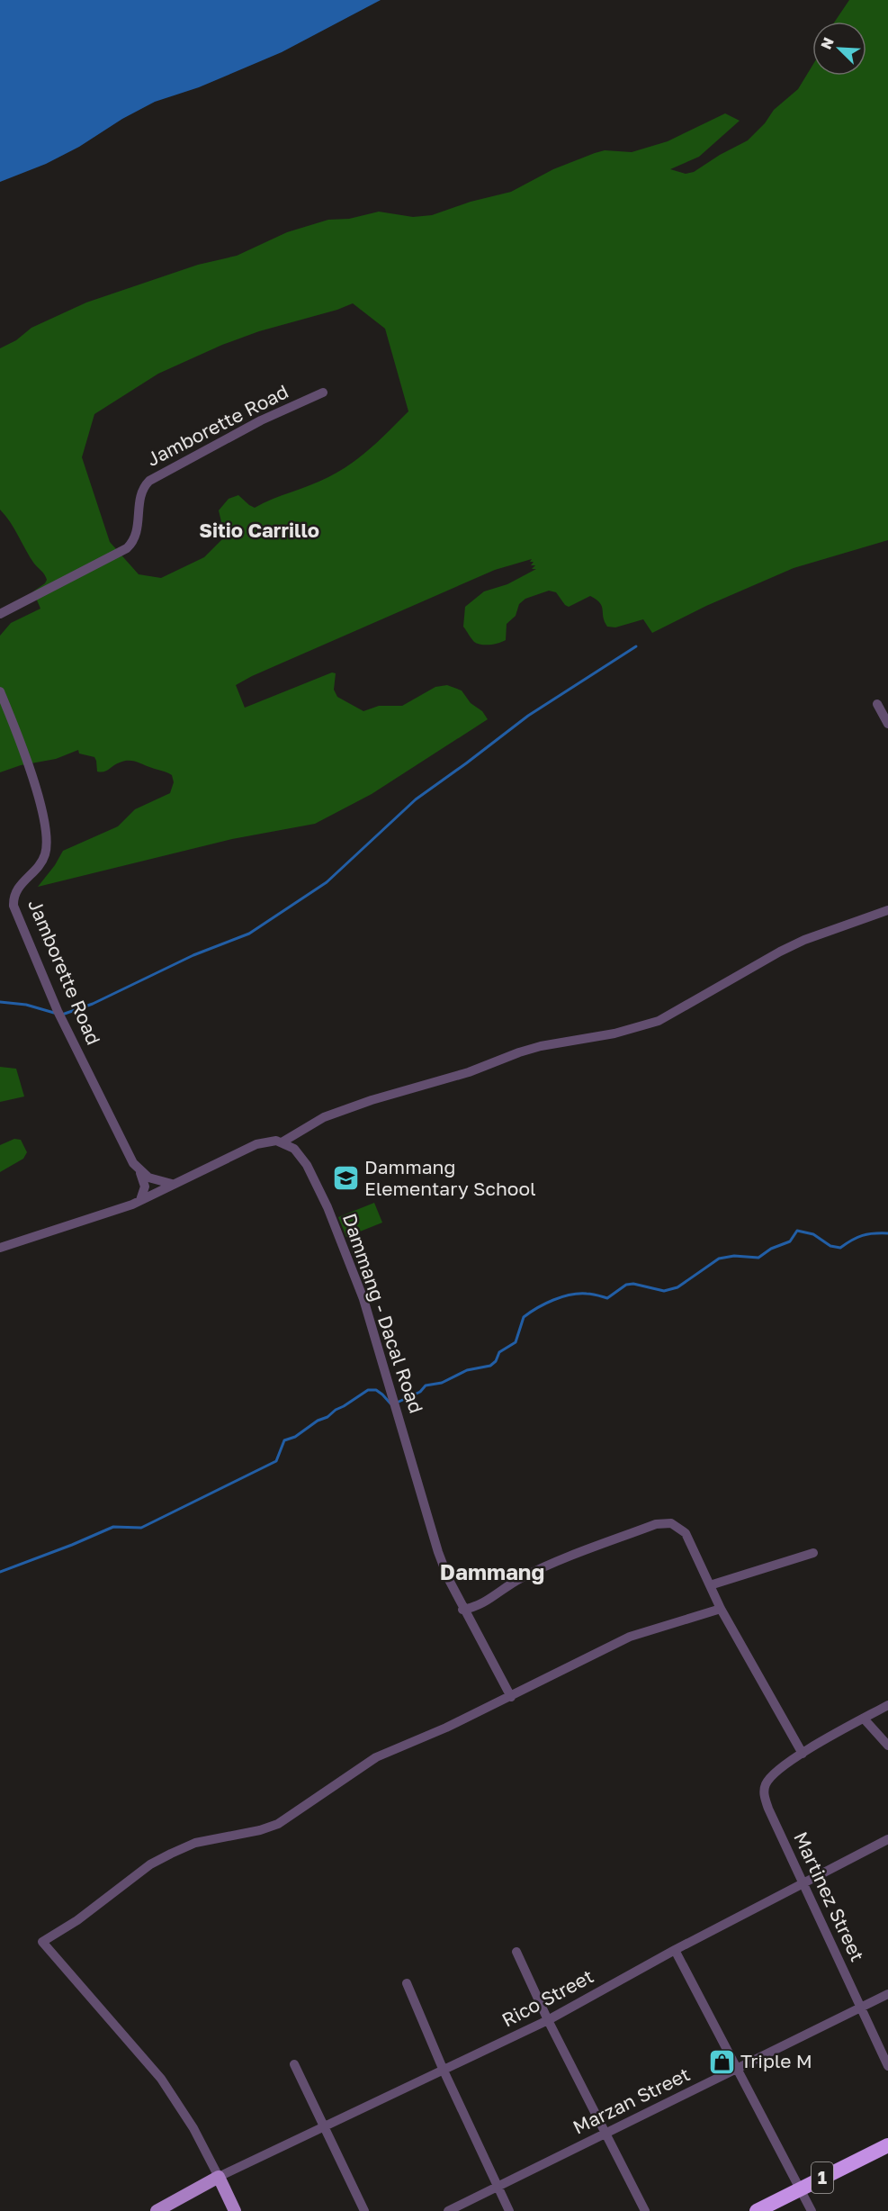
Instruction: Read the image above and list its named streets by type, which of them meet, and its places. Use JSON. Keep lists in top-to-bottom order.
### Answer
{
  "streets": {
    "highway": ["1"],
    "street": [
      "Jamborette Road",
      "Dammang - Dacal Road",
      "Martinez Street",
      "Rico Street",
      "Marzan Street"
    ]
  },
  "crossings": [
    ["Martinez Street", "Rico Street"],
    ["Martinez Street", "Marzan Street"]
  ],
  "districts": ["Sitio Carrillo", "Dammang"],
  "places": {
    "school or university": ["Dammang Elementary School"],
    "shop": ["Triple M"]
  },
  "north": "top left"
}
